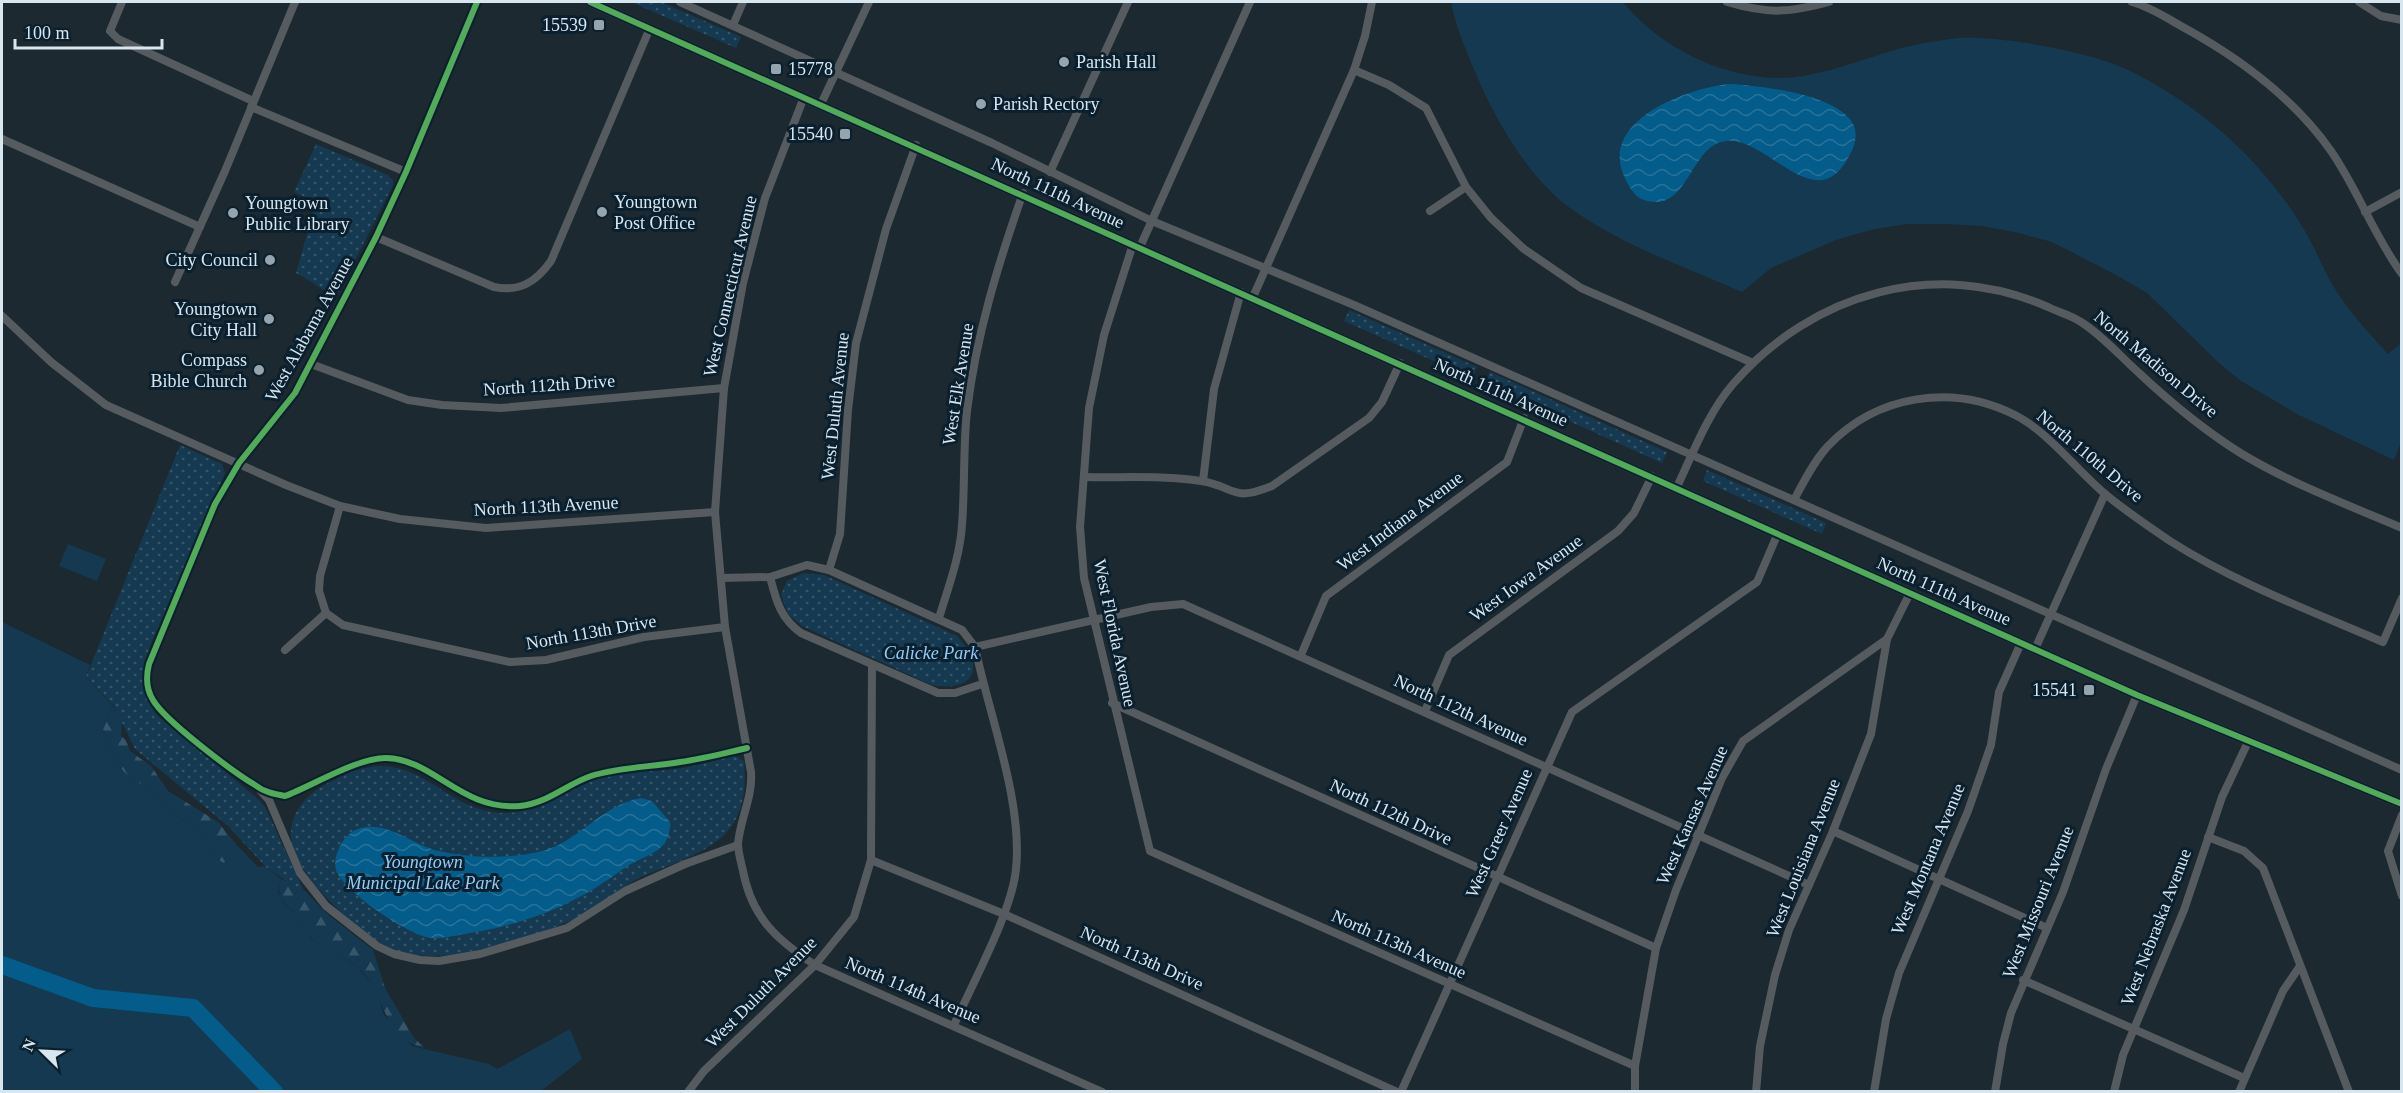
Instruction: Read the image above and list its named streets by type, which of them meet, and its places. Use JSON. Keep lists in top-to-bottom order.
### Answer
{
  "streets": {
    "street": [
      "North 111th Avenue",
      "West Connecticut Avenue",
      "West Alabama Avenue",
      "North Madison Drive",
      "West Elk Avenue",
      "North 112th Drive",
      "West Duluth Avenue",
      "North 110th Drive",
      "North 113th Avenue",
      "West Indiana Avenue",
      "West Iowa Avenue",
      "North 113th Drive",
      "West Florida Avenue",
      "North 112th Avenue",
      "West Kansas Avenue",
      "West Greer Avenue",
      "West Louisiana Avenue",
      "West Montana Avenue",
      "West Missouri Avenue",
      "West Nebraska Avenue",
      "North 114th Avenue"
    ]
  },
  "crossings": [
    ["North 111th Avenue", "West Connecticut Avenue"],
    ["North 111th Avenue", "North Madison Drive"],
    ["North 111th Avenue", "West Elk Avenue"],
    ["North 111th Avenue", "West Duluth Avenue"],
    ["North 111th Avenue", "North 110th Drive"],
    ["North 111th Avenue", "West Indiana Avenue"],
    ["North 111th Avenue", "West Iowa Avenue"],
    ["North 111th Avenue", "West Florida Avenue"],
    ["North 111th Avenue", "West Kansas Avenue"],
    ["North 111th Avenue", "West Greer Avenue"],
    ["North 111th Avenue", "West Montana Avenue"],
    ["North 111th Avenue", "West Missouri Avenue"],
    ["North 111th Avenue", "West Nebraska Avenue"],
    ["West Connecticut Avenue", "North 112th Drive"],
    ["West Connecticut Avenue", "North 113th Avenue"],
    ["West Connecticut Avenue", "North 113th Drive"],
    ["West Connecticut Avenue", "North 114th Avenue"],
    ["West Alabama Avenue", "North 112th Drive"],
    ["West Alabama Avenue", "North 113th Avenue"],
    ["North 112th Drive", "West Florida Avenue"],
    ["North 112th Drive", "West Kansas Avenue"],
    ["North 112th Drive", "West Greer Avenue"],
    ["West Duluth Avenue", "North 113th Drive"],
    ["West Duluth Avenue", "North 114th Avenue"],
    ["North 113th Avenue", "West Florida Avenue"],
    ["North 113th Avenue", "West Kansas Avenue"],
    ["North 113th Avenue", "West Greer Avenue"],
    ["West Indiana Avenue", "North 112th Avenue"],
    ["West Iowa Avenue", "North 112th Avenue"],
    ["North 113th Drive", "West Greer Avenue"],
    ["West Florida Avenue", "North 112th Avenue"],
    ["North 112th Avenue", "West Kansas Avenue"],
    ["North 112th Avenue", "West Greer Avenue"],
    ["North 112th Avenue", "West Louisiana Avenue"],
    ["West Kansas Avenue", "West Louisiana Avenue"]
  ],
  "parks": ["Calicke Park", "Youngtown Municipal Lake Park"],
  "places": {
    "transit": [
      "15539",
      "15778",
      "15540",
      "15541"
    ],
    "other": [
      "Parish Hall",
      "Parish Rectory",
      "Youngtown Post Office",
      "Youngtown Public Library",
      "City Council",
      "Youngtown City Hall",
      "Compass Bible Church"
    ]
  },
  "scale_bar": "100 m",
  "north": "top left"
}
